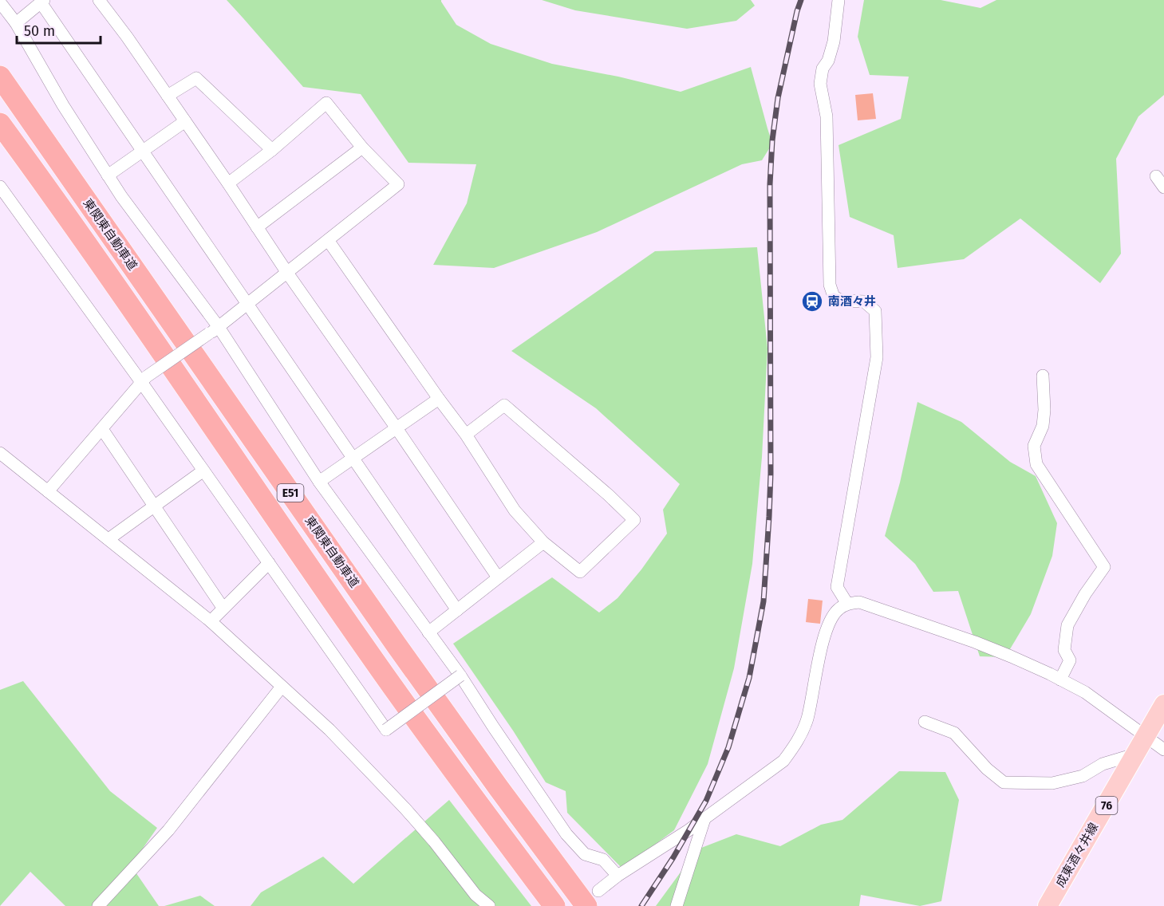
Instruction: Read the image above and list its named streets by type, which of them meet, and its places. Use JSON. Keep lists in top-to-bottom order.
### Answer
{
  "streets": {
    "highway": ["東関東自動車道", "E51"],
    "main road": ["76", "成東酒々井線"]
  },
  "places": {
    "station": ["南酒々井"]
  },
  "scale_bar": "50 m"
}
